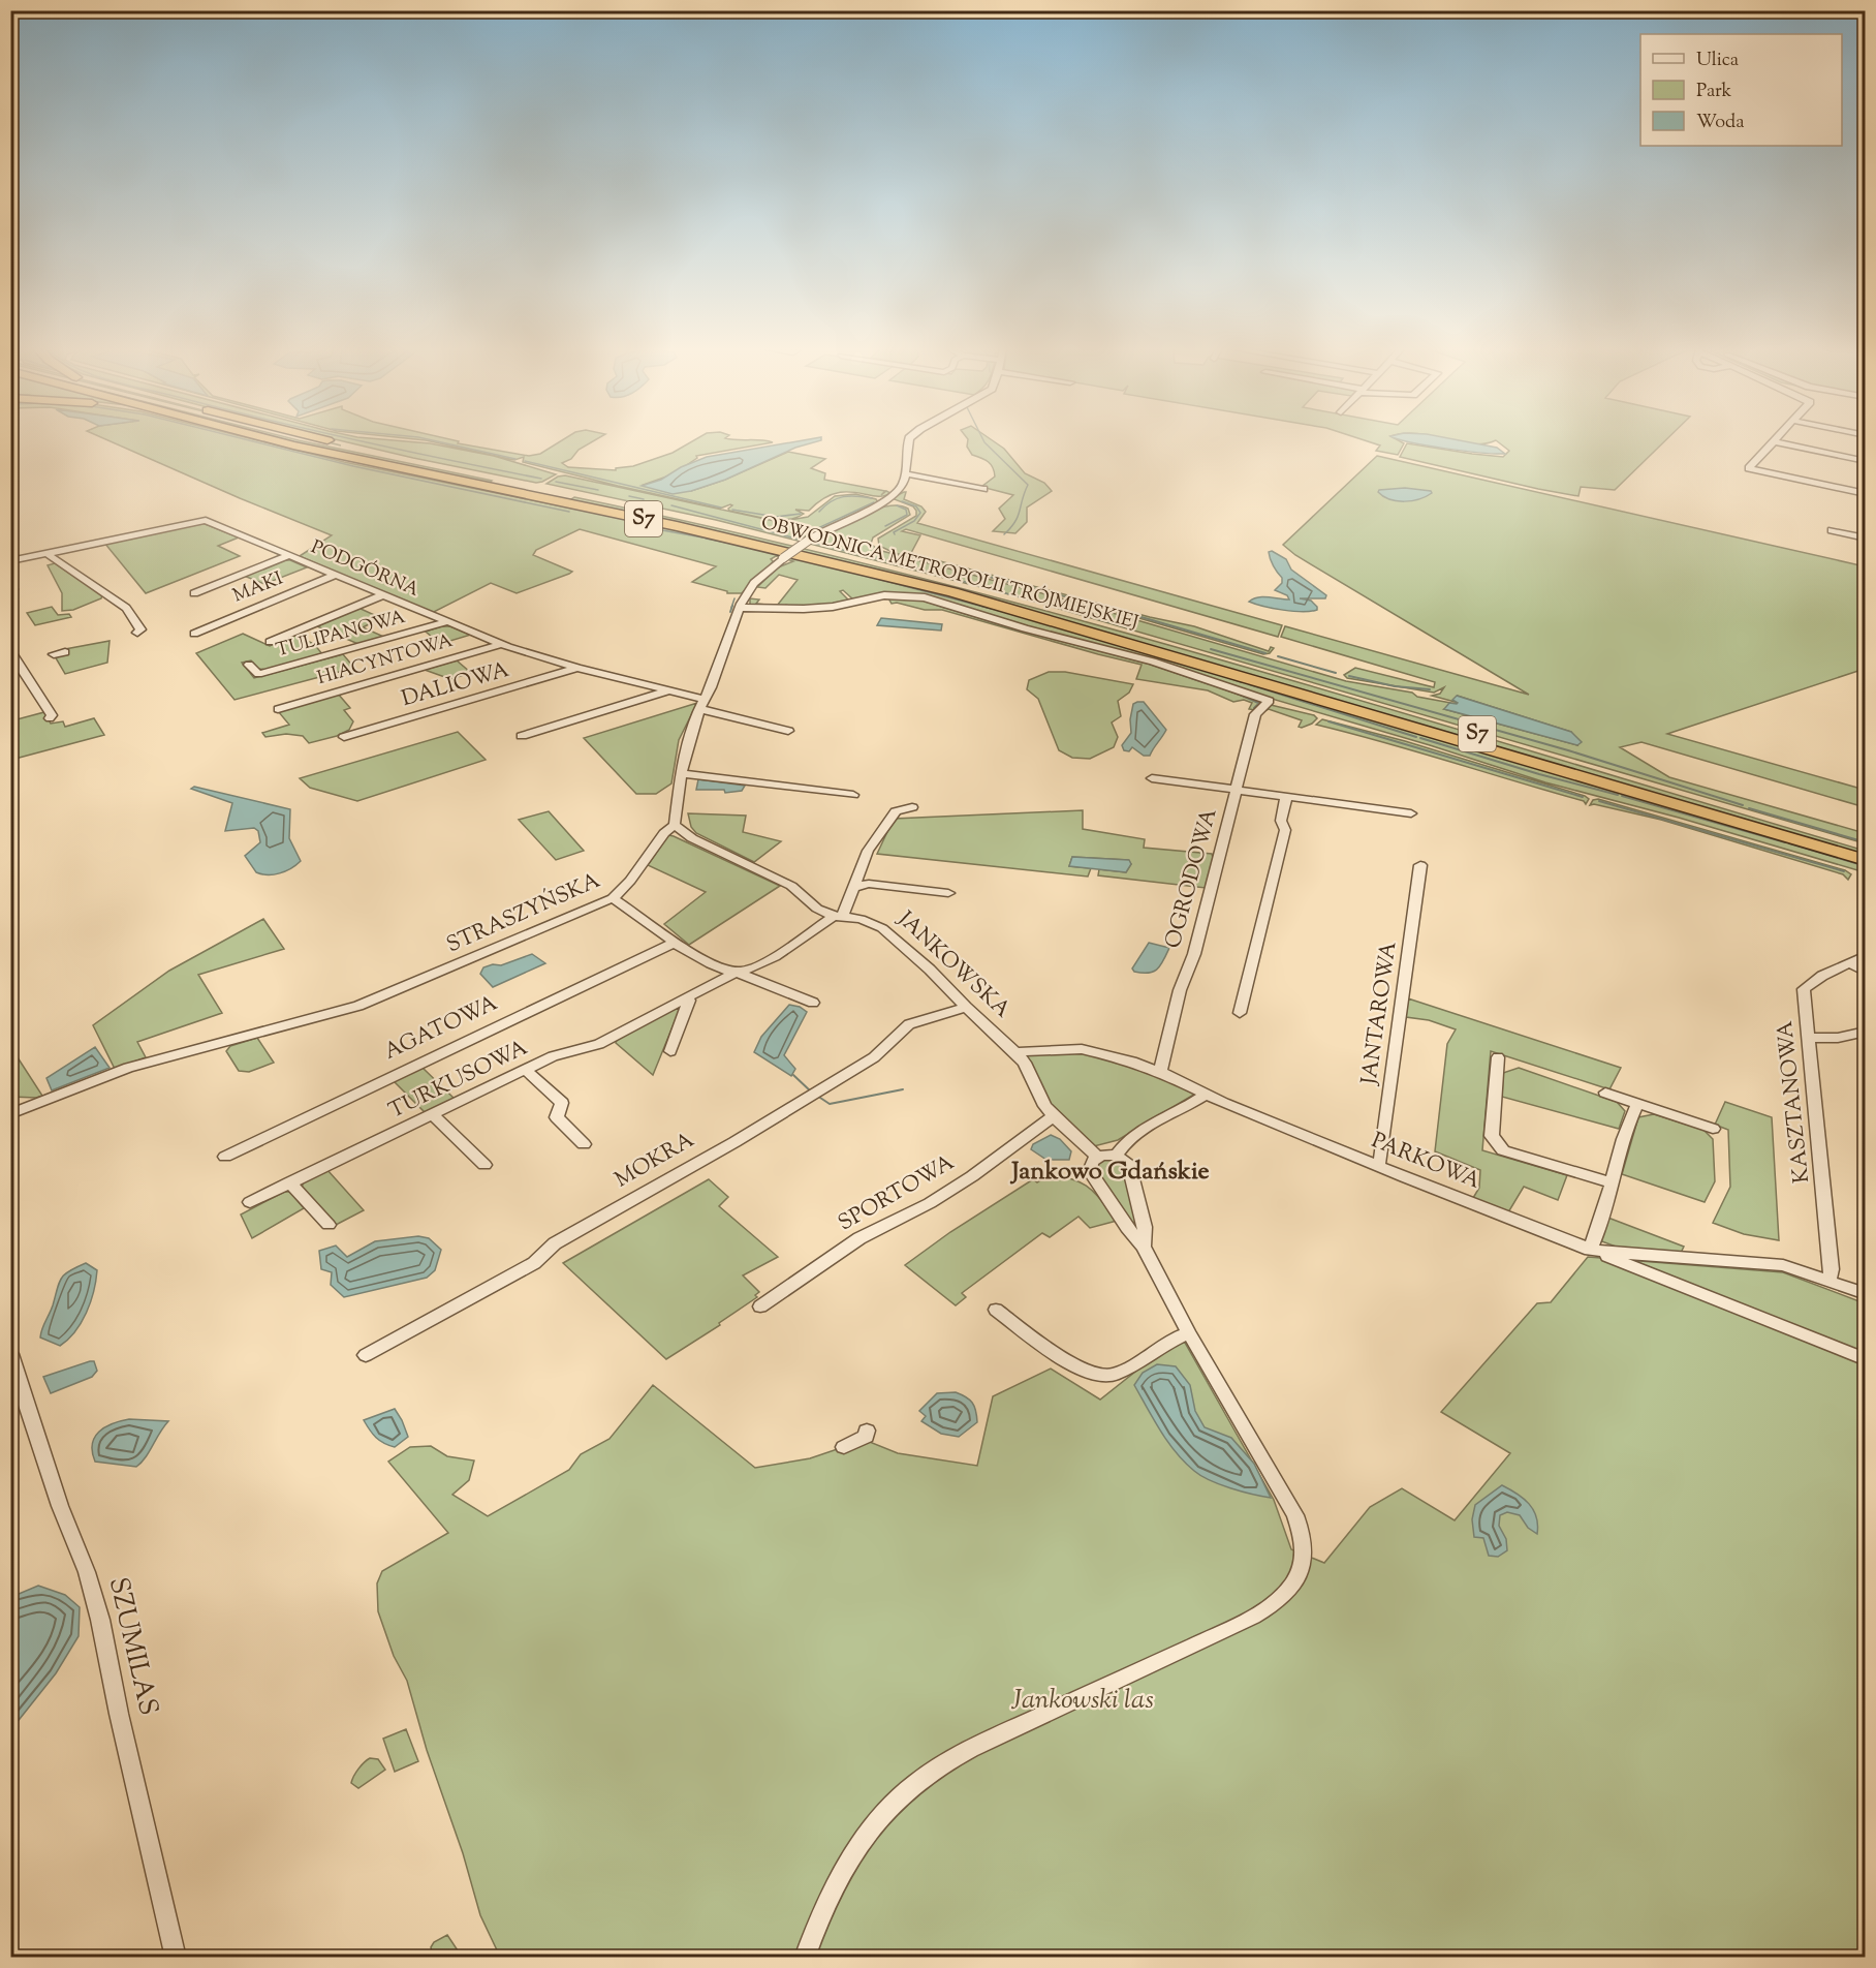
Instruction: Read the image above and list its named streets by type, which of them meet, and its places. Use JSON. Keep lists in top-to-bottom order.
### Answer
{
  "streets": {
    "highway": ["S7", "OBWODNICA METROPOLII TRÓJMIEJSKIEJ"],
    "street": [
      "PODGÓRNA",
      "MAKI",
      "TULIPANOWA",
      "HIACYNTOWA",
      "DALIOWA",
      "OGRODOWA",
      "STRASZYŃSKA",
      "JANKOWSKA",
      "JANTAROWA",
      "AGATOWA",
      "TURKUSOWA",
      "KASZTANOWA",
      "MOKRA",
      "PARKOWA",
      "SPORTOWA",
      "SZUMILAS"
    ]
  },
  "crossings": [
    ["PODGÓRNA", "MAKI"],
    ["PODGÓRNA", "TULIPANOWA"],
    ["PODGÓRNA", "HIACYNTOWA"],
    ["PODGÓRNA", "DALIOWA"],
    ["OGRODOWA", "PARKOWA"],
    ["STRASZYŃSKA", "JANKOWSKA"],
    ["JANKOWSKA", "MOKRA"],
    ["JANKOWSKA", "PARKOWA"],
    ["JANKOWSKA", "SPORTOWA"],
    ["JANTAROWA", "PARKOWA"],
    ["KASZTANOWA", "PARKOWA"]
  ],
  "districts": ["Jankowo Gdańskie"],
  "parks": ["Jankowski las"],
  "legend": ["Ulica", "Park", "Woda"]
}
